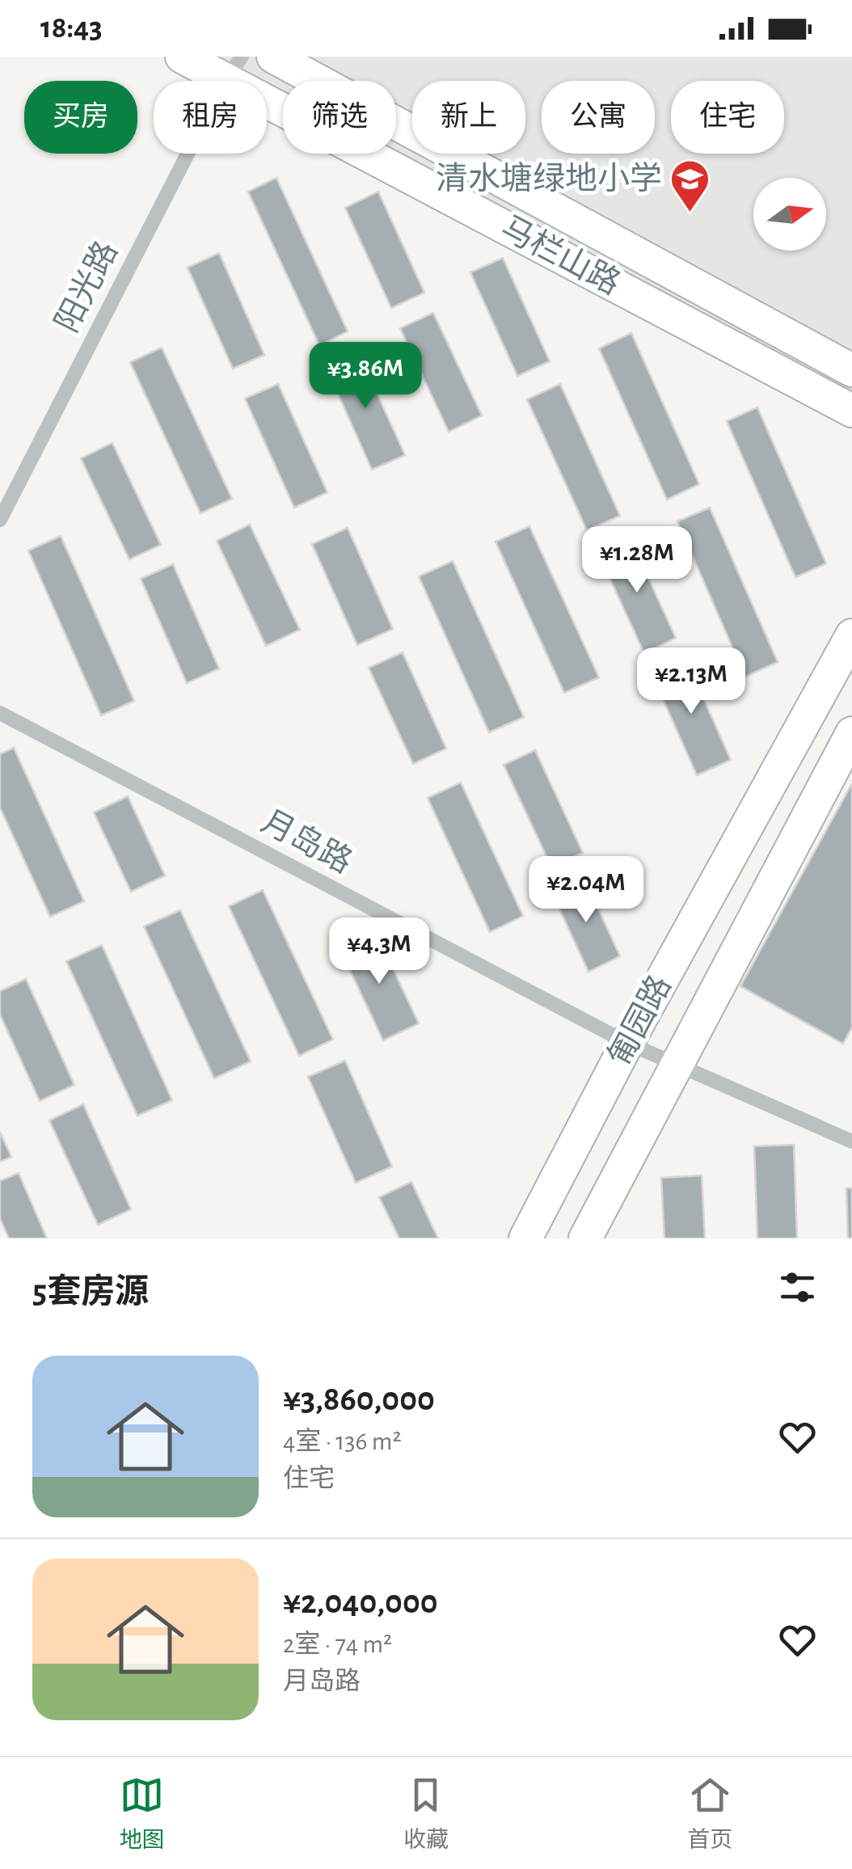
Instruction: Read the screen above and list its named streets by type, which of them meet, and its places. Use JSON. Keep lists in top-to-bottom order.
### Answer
{
  "streets": {
    "main road": ["马栏山路", "匍园路"],
    "street": ["阳光路", "月岛路"]
  },
  "crossings": [
    ["马栏山路", "阳光路"],
    ["月岛路", "匍园路"]
  ],
  "places": {
    "school or university": ["清水塘绿地小学"]
  },
  "north": "right",
  "page": {
    "status": "18:43",
    "chip": [
      "买房",
      "租房",
      "筛选",
      "新上",
      "公寓",
      "住宅"
    ],
    "price": [
      "¥3.86M",
      "¥1.28M",
      "¥2.13M",
      "¥2.04M",
      "¥4.3M"
    ],
    "heading": "5套房源",
    "list": [
      {
        "name": "¥3,860,000",
        "note": "4室 · 136 m² · 住宅"
      },
      {
        "name": "¥2,040,000",
        "note": "2室 · 74 m² · 月岛路"
      }
    ],
    "tabs": ["地图", "收藏", "首页"]
  }
}
